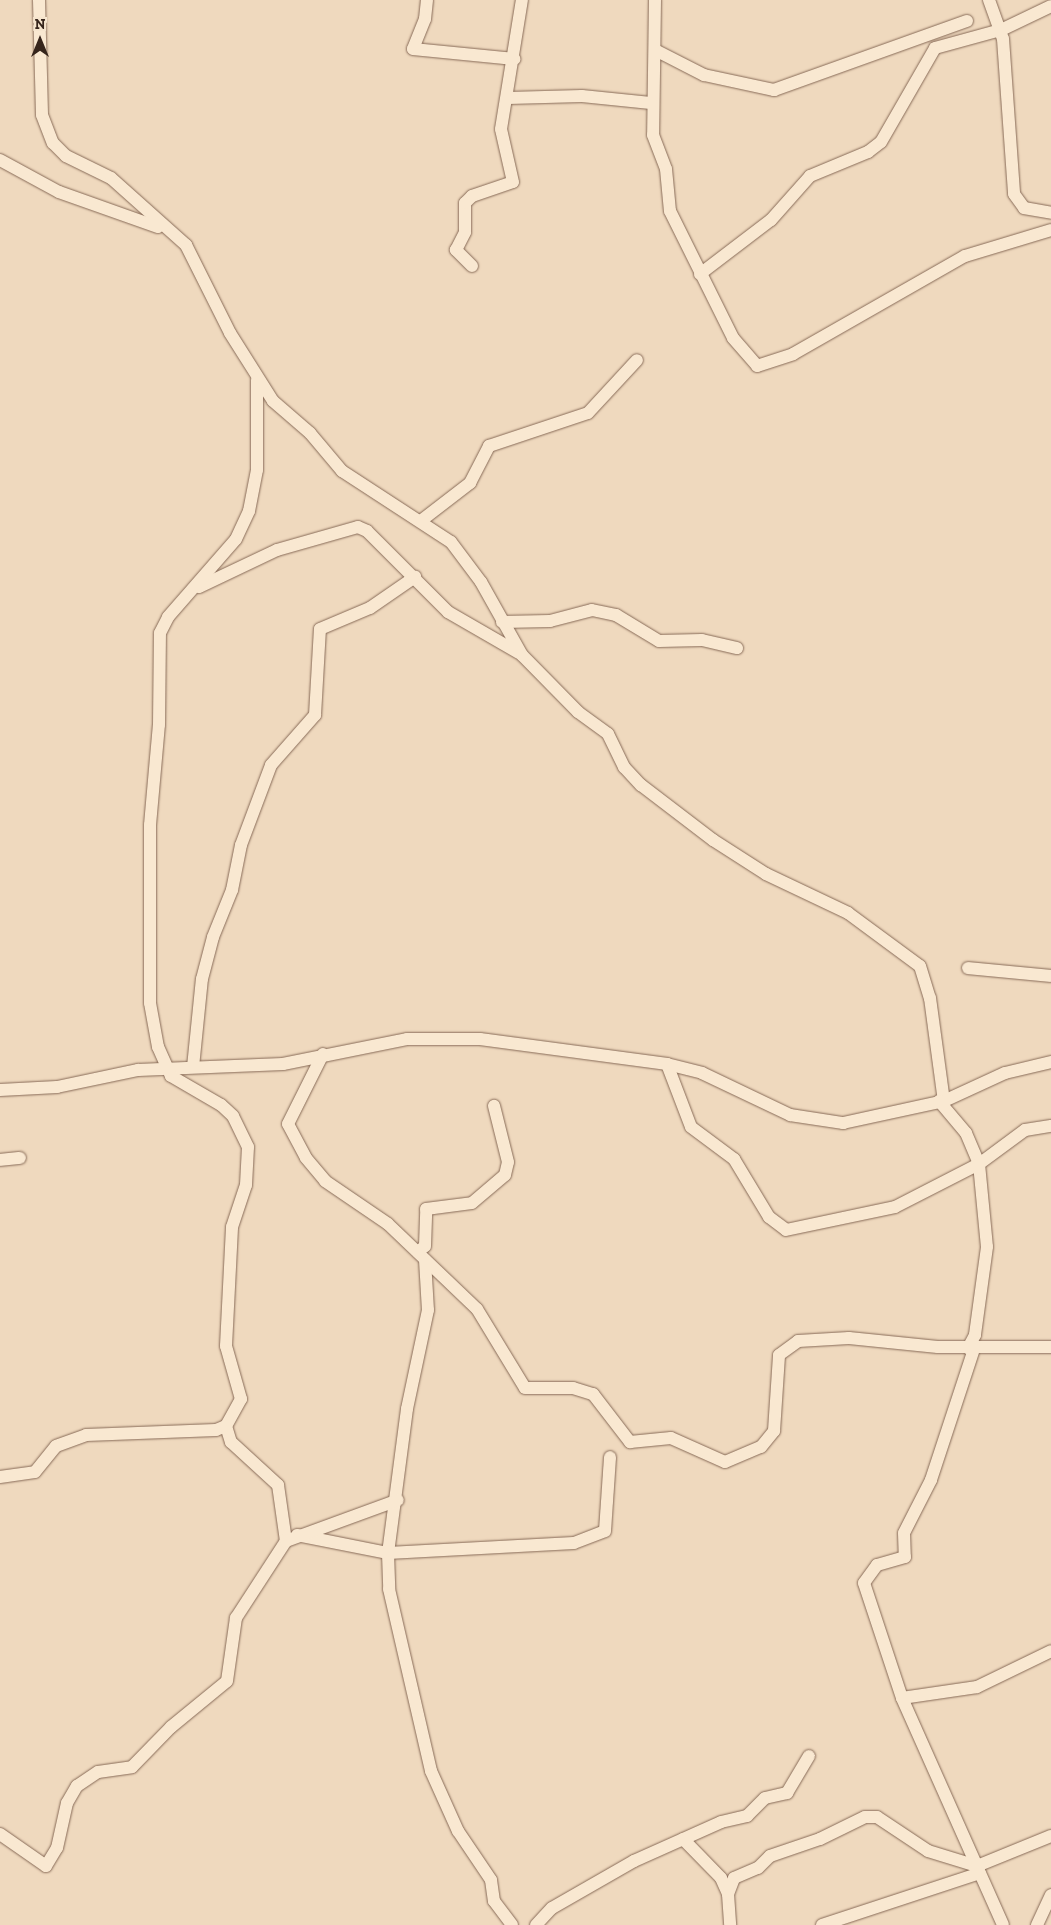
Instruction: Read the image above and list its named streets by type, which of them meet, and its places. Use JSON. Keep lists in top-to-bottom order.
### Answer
{
  "north": "top"
}
